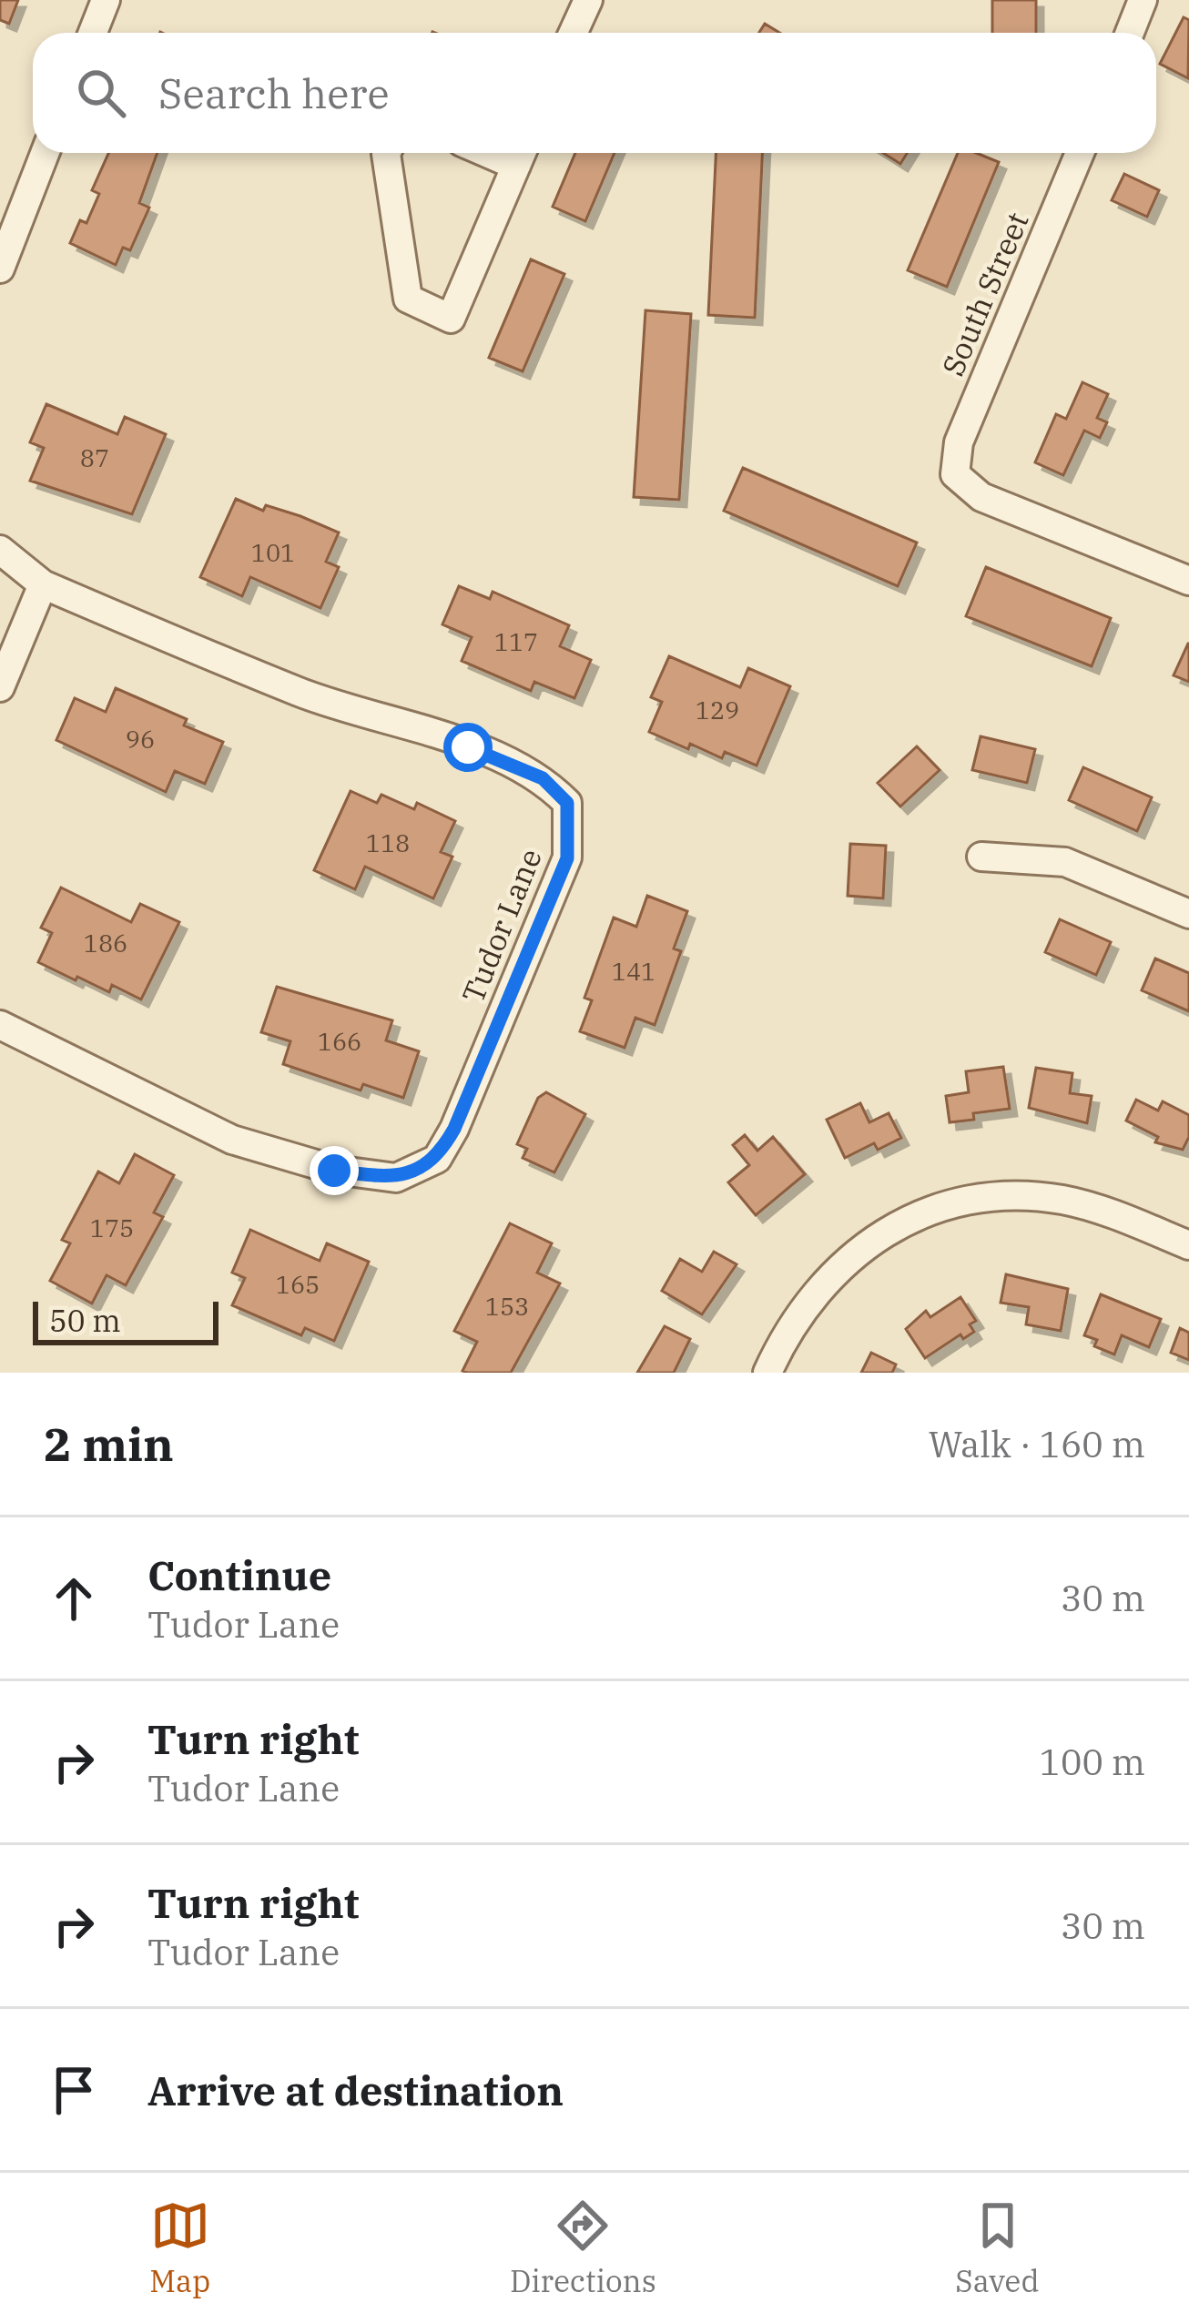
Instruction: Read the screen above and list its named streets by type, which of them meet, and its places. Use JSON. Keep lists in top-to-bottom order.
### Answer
{
  "streets": {
    "street": ["South Street", "Tudor Lane"]
  },
  "house_numbers": [
    "87",
    "101",
    "117",
    "129",
    "96",
    "118",
    "186",
    "141",
    "166",
    "175",
    "165",
    "153"
  ],
  "scale_bar": "50 m",
  "page": {
    "search": "Search here",
    "scale": "50 m",
    "heading": ["2 min", "Walk · 160 m"],
    "list": [
      ["Continue", "Tudor Lane", "30 m"],
      ["Turn right", "Tudor Lane", "100 m"],
      ["Turn right", "Tudor Lane", "30 m"],
      "Arrive at destination"
    ],
    "nav": ["Map", "Directions", "Saved"]
  }
}
